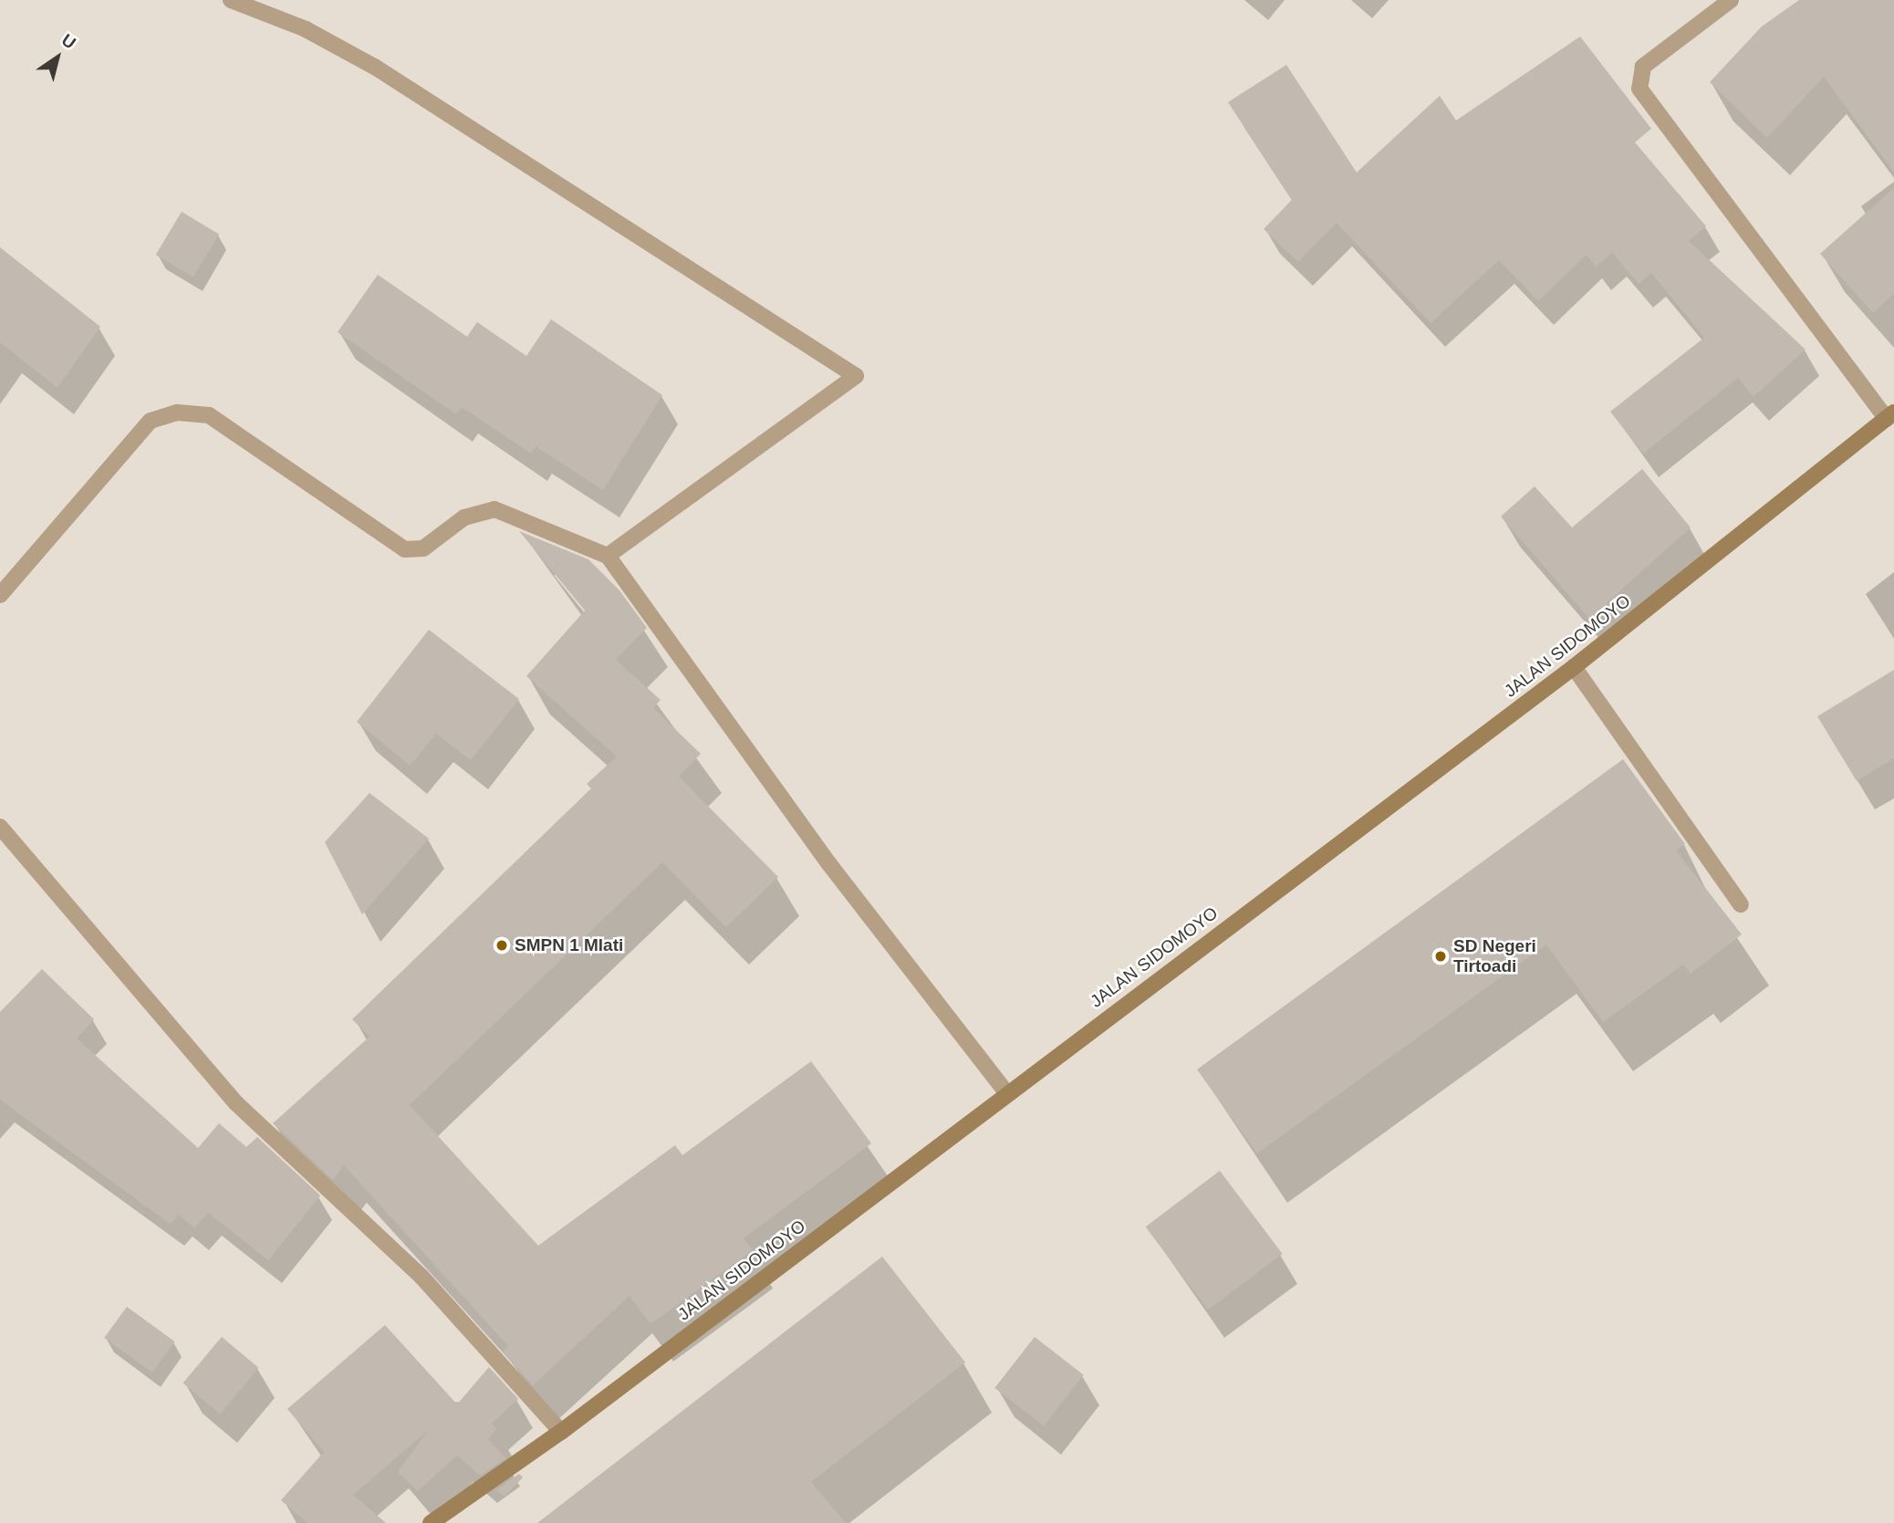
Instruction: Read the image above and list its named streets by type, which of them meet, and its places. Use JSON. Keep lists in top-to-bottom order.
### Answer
{
  "streets": {
    "main road": ["JALAN SIDOMOYO"]
  },
  "places": ["SMPN 1 Mlati", "SD Negeri Tirtoadi"],
  "north": "top right"
}
